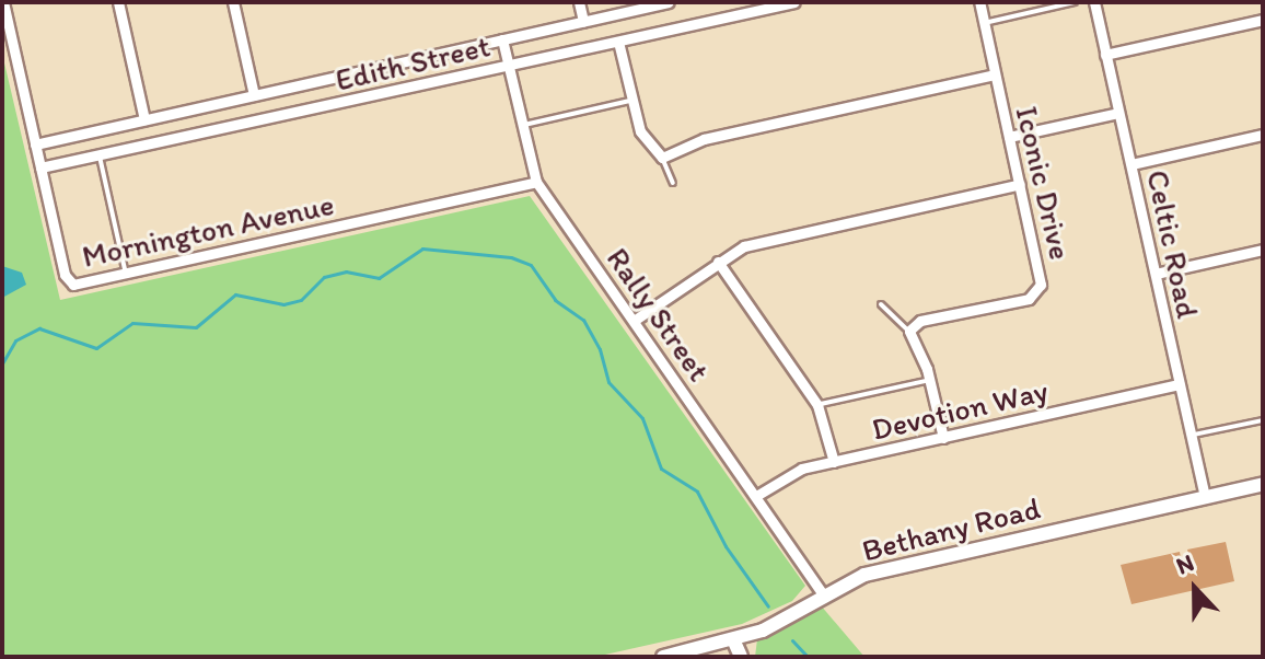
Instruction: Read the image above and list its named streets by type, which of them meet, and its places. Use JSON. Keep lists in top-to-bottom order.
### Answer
{
  "streets": {
    "street": [
      "Edith Street",
      "Iconic Drive",
      "Mornington Avenue",
      "Celtic Road",
      "Rally Street",
      "Devotion Way",
      "Bethany Road"
    ]
  },
  "crossings": [
    ["Edith Street", "Mornington Avenue"],
    ["Edith Street", "Rally Street"],
    ["Mornington Avenue", "Rally Street"],
    ["Celtic Road", "Devotion Way"],
    ["Celtic Road", "Bethany Road"],
    ["Rally Street", "Devotion Way"],
    ["Rally Street", "Bethany Road"]
  ],
  "north": "top"
}
